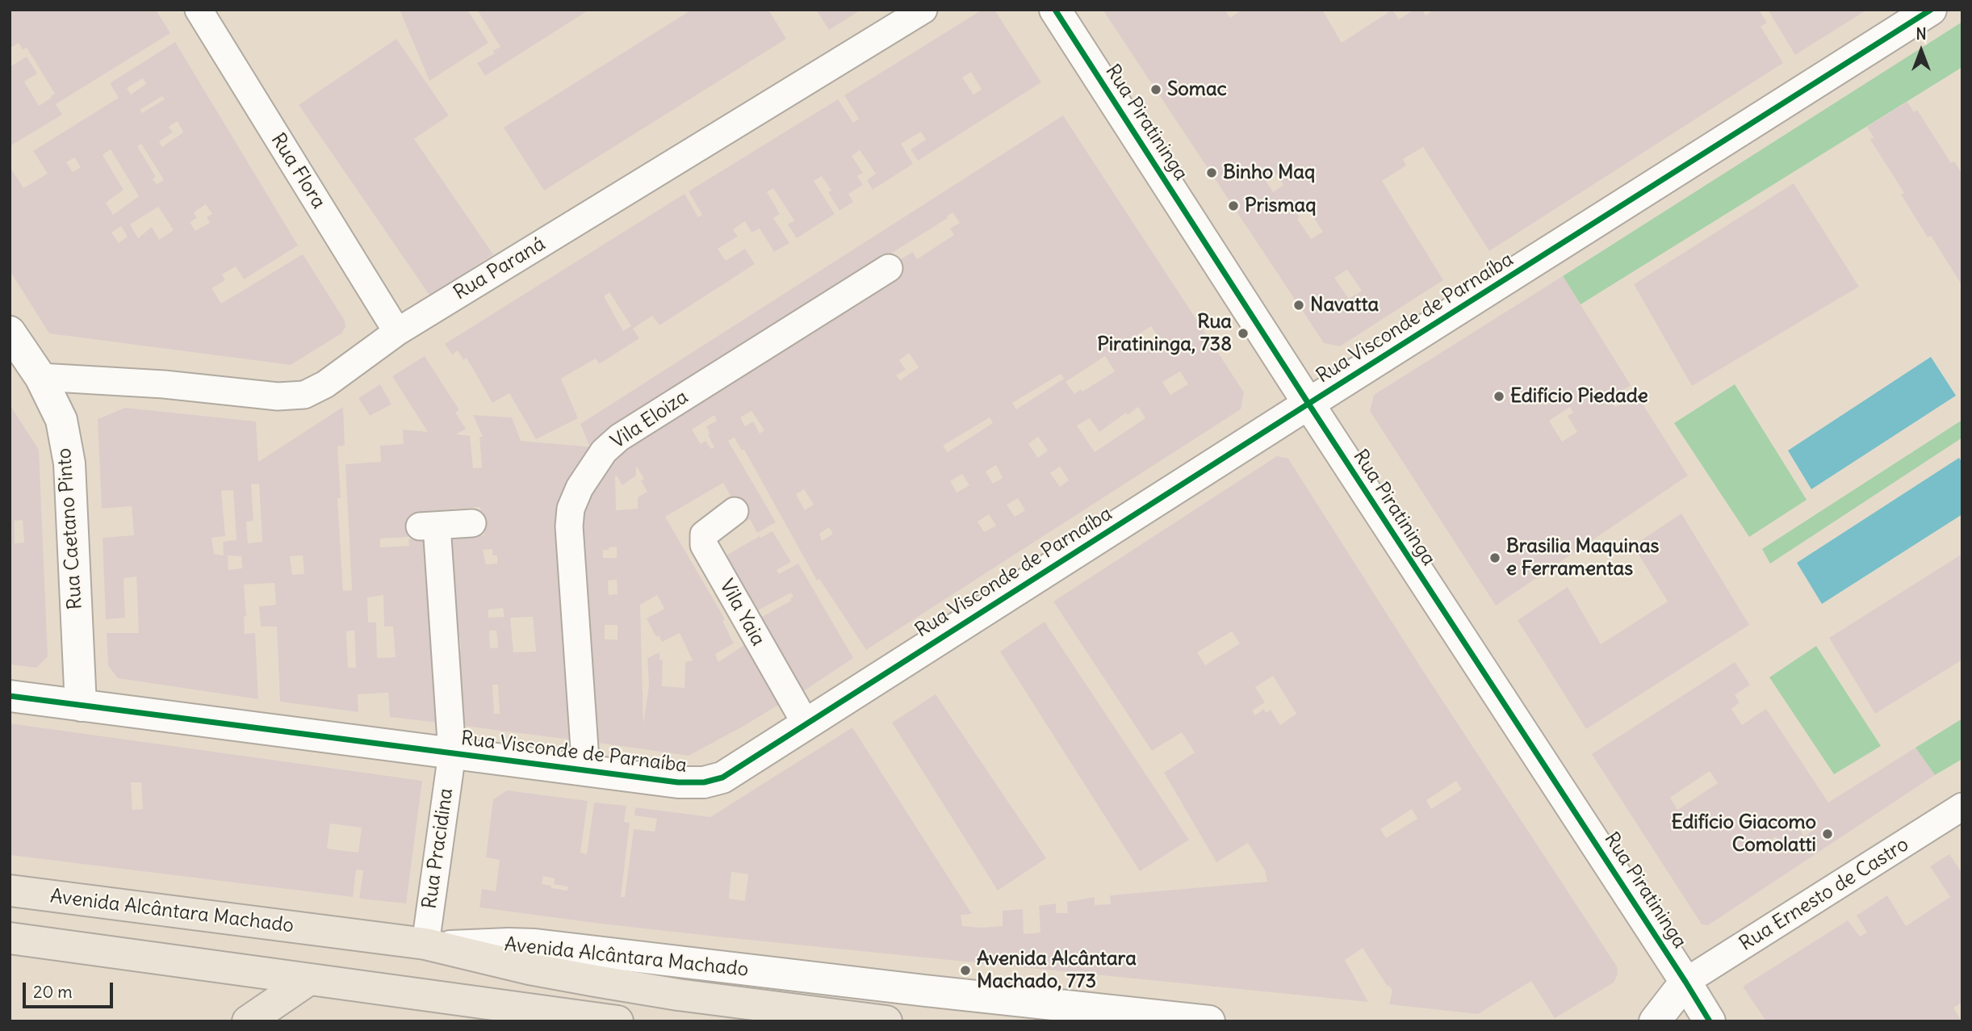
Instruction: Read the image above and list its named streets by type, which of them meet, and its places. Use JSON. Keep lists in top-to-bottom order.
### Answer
{
  "streets": {
    "main road": ["Avenida Alcântara Machado"],
    "street": [
      "Rua Piratininga",
      "Rua Flora",
      "Rua Paraná",
      "Rua Visconde de Parnaíba",
      "Vila Eloiza",
      "Rua Caetano Pinto",
      "Vila Yaia",
      "Rua Pracidina",
      "Rua Ernesto de Castro"
    ]
  },
  "crossings": [
    ["Rua Piratininga", "Rua Visconde de Parnaíba"],
    ["Rua Piratininga", "Rua Ernesto de Castro"],
    ["Rua Flora", "Rua Paraná"],
    ["Rua Paraná", "Rua Caetano Pinto"],
    ["Rua Visconde de Parnaíba", "Vila Eloiza"],
    ["Rua Visconde de Parnaíba", "Rua Caetano Pinto"],
    ["Rua Visconde de Parnaíba", "Vila Yaia"],
    ["Rua Visconde de Parnaíba", "Rua Pracidina"],
    ["Rua Pracidina", "Avenida Alcântara Machado"]
  ],
  "places": [
    "Somac",
    "Binho Maq",
    "Prismaq",
    "Navatta",
    "Rua Piratininga, 738",
    "Edifício Piedade",
    "Brasilia Maquinas e Ferramentas",
    "Edifício Giacomo Comolatti",
    "Avenida Alcântara Machado, 773"
  ],
  "scale_bar": "20 m",
  "north": "top"
}
